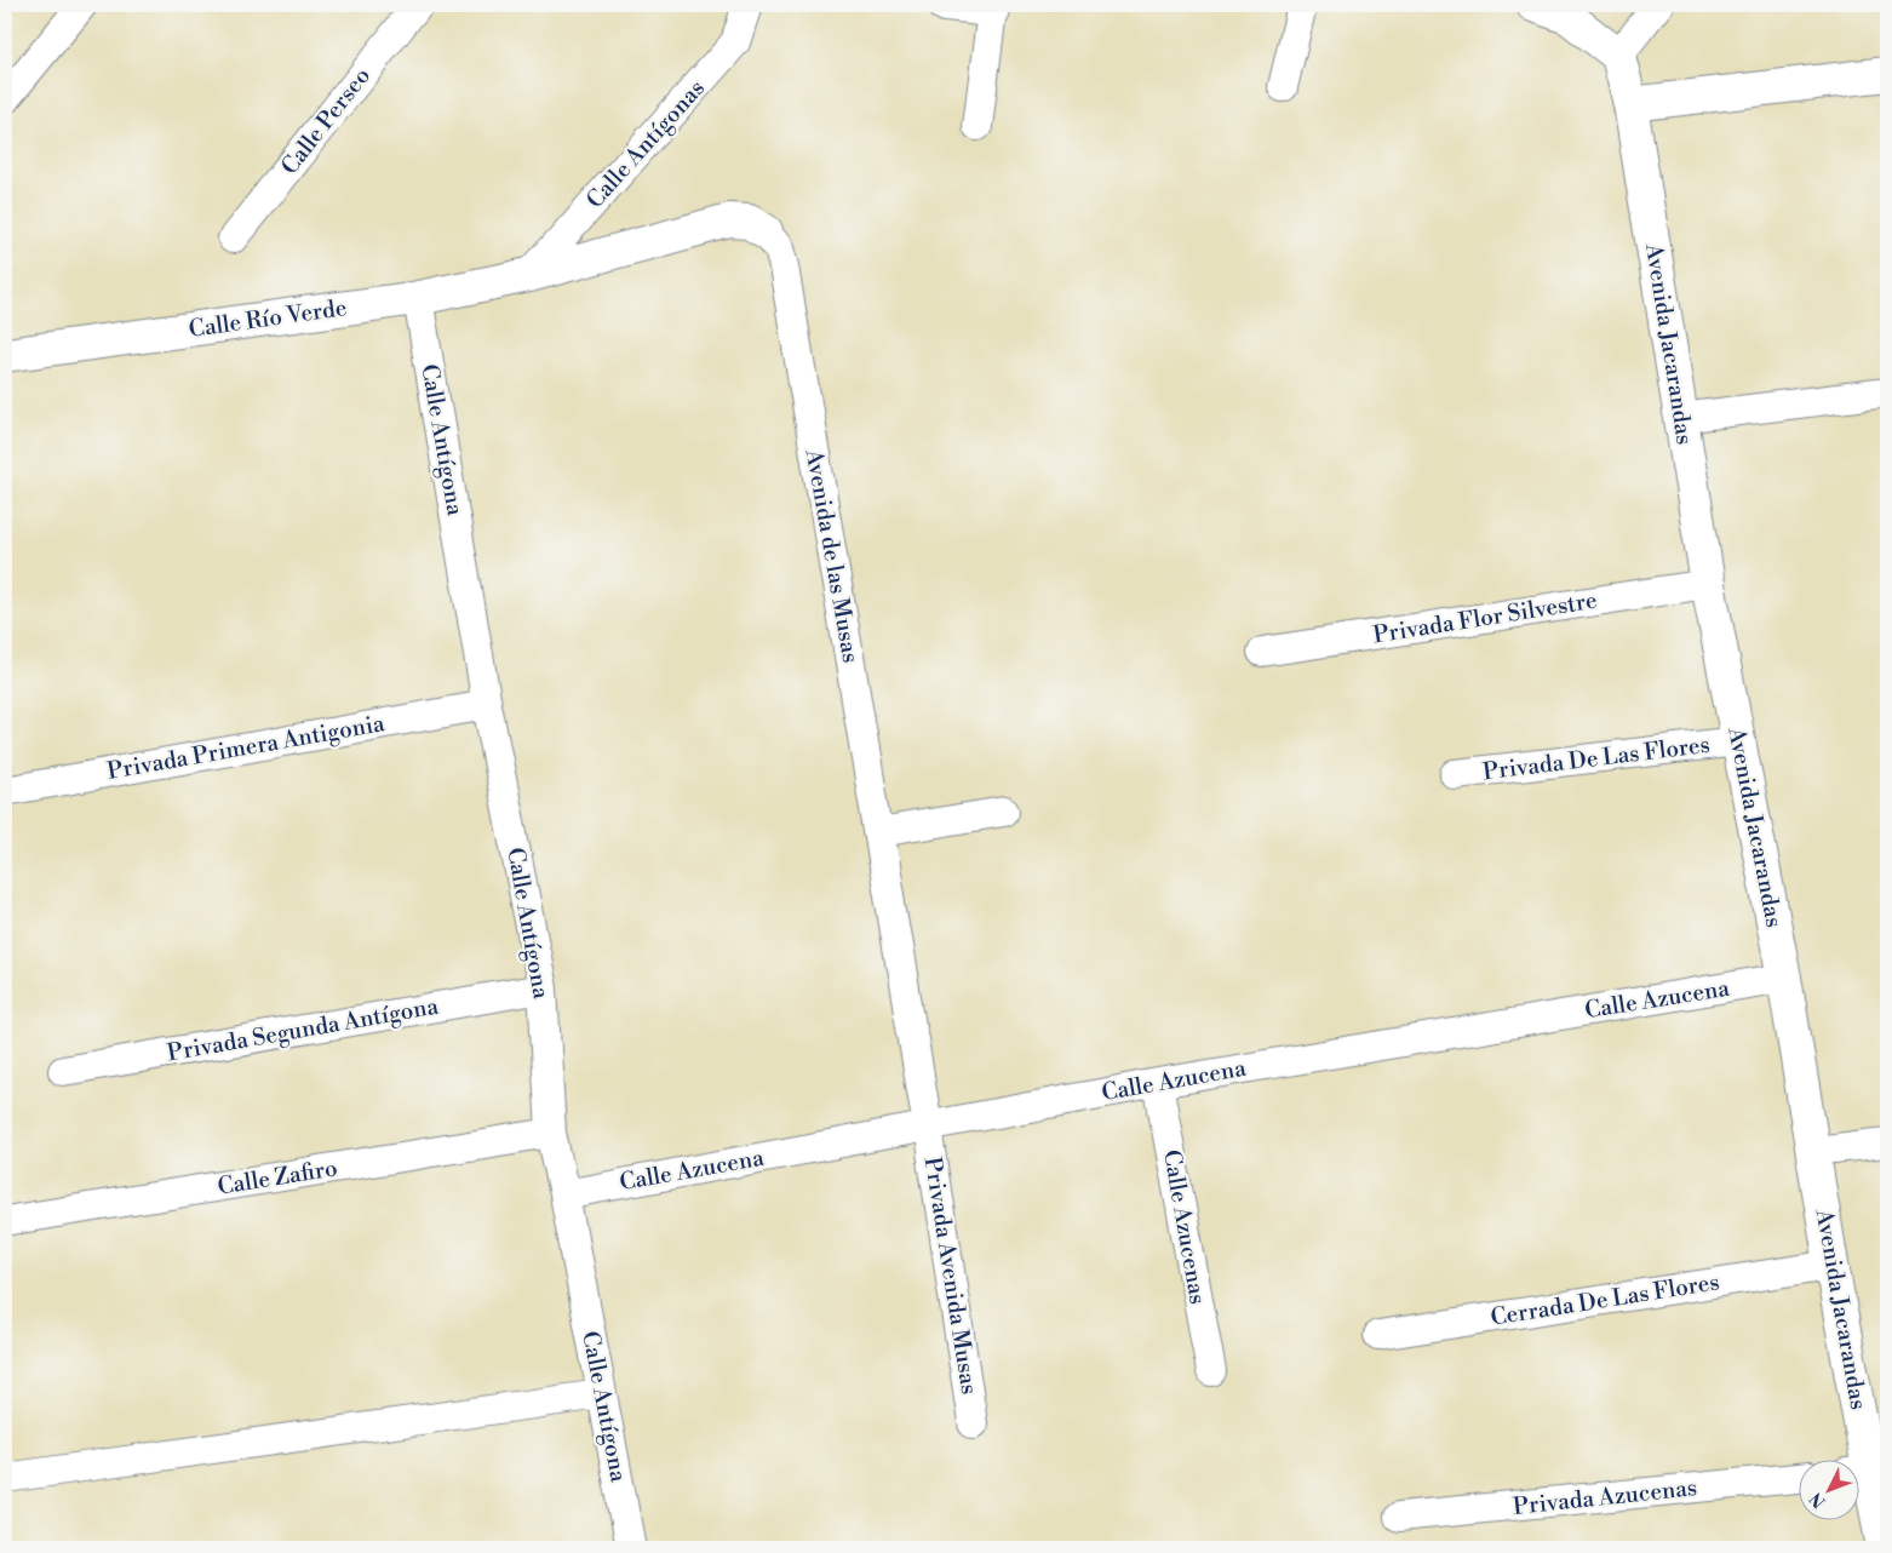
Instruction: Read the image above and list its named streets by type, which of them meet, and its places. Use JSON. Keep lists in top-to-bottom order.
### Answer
{
  "streets": {
    "street": [
      "Calle Perseo",
      "Calle Antígonas",
      "Calle Río Verde",
      "Avenida Jacarandas",
      "Calle Antígona",
      "Avenida de las Musas",
      "Privada Flor Silvestre",
      "Privada Primera Antigonia",
      "Privada De Las Flores",
      "Calle Azucena",
      "Privada Segunda Antígona",
      "Calle Zafiro",
      "Calle Azucenas",
      "Privada Avenida Musas",
      "Cerrada De Las Flores",
      "Privada Azucenas"
    ]
  },
  "crossings": [
    ["Calle Antígonas", "Calle Río Verde"],
    ["Calle Antígonas", "Avenida de las Musas"],
    ["Calle Río Verde", "Calle Antígona"],
    ["Calle Río Verde", "Avenida de las Musas"],
    ["Avenida Jacarandas", "Privada Flor Silvestre"],
    ["Avenida Jacarandas", "Privada De Las Flores"],
    ["Avenida Jacarandas", "Calle Azucena"],
    ["Avenida Jacarandas", "Cerrada De Las Flores"],
    ["Calle Antígona", "Privada Primera Antigonia"],
    ["Calle Antígona", "Calle Azucena"],
    ["Calle Antígona", "Privada Segunda Antígona"],
    ["Calle Antígona", "Calle Zafiro"],
    ["Avenida de las Musas", "Calle Azucena"],
    ["Avenida de las Musas", "Privada Avenida Musas"],
    ["Calle Azucena", "Calle Azucenas"],
    ["Calle Azucena", "Privada Avenida Musas"]
  ],
  "north": "bottom left"
}
